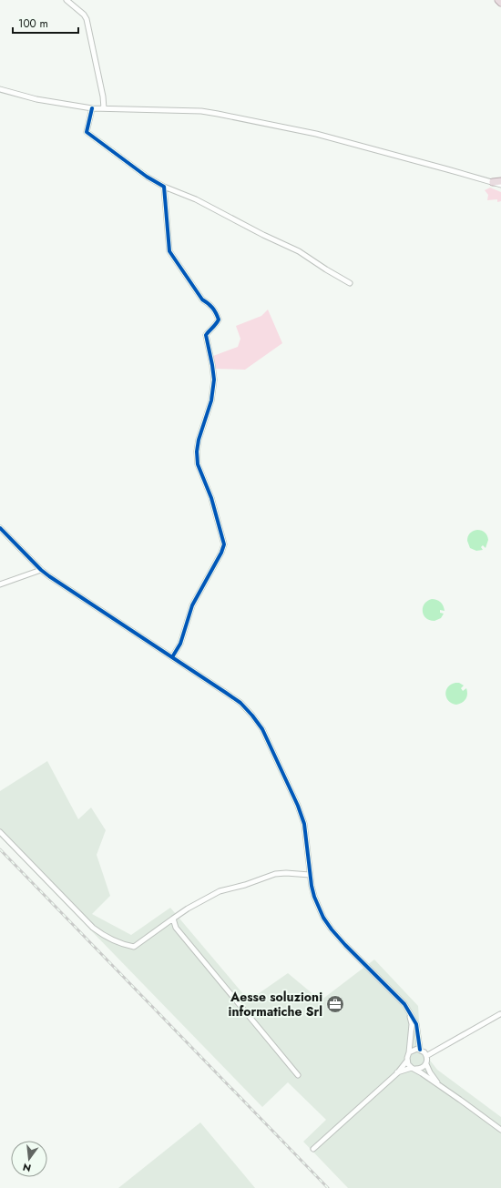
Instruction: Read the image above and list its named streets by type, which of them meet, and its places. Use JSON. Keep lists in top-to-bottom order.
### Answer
{
  "places": {
    "office": ["Aesse soluzioni informatiche Srl"]
  },
  "scale_bar": "100 m",
  "north": "bottom"
}
